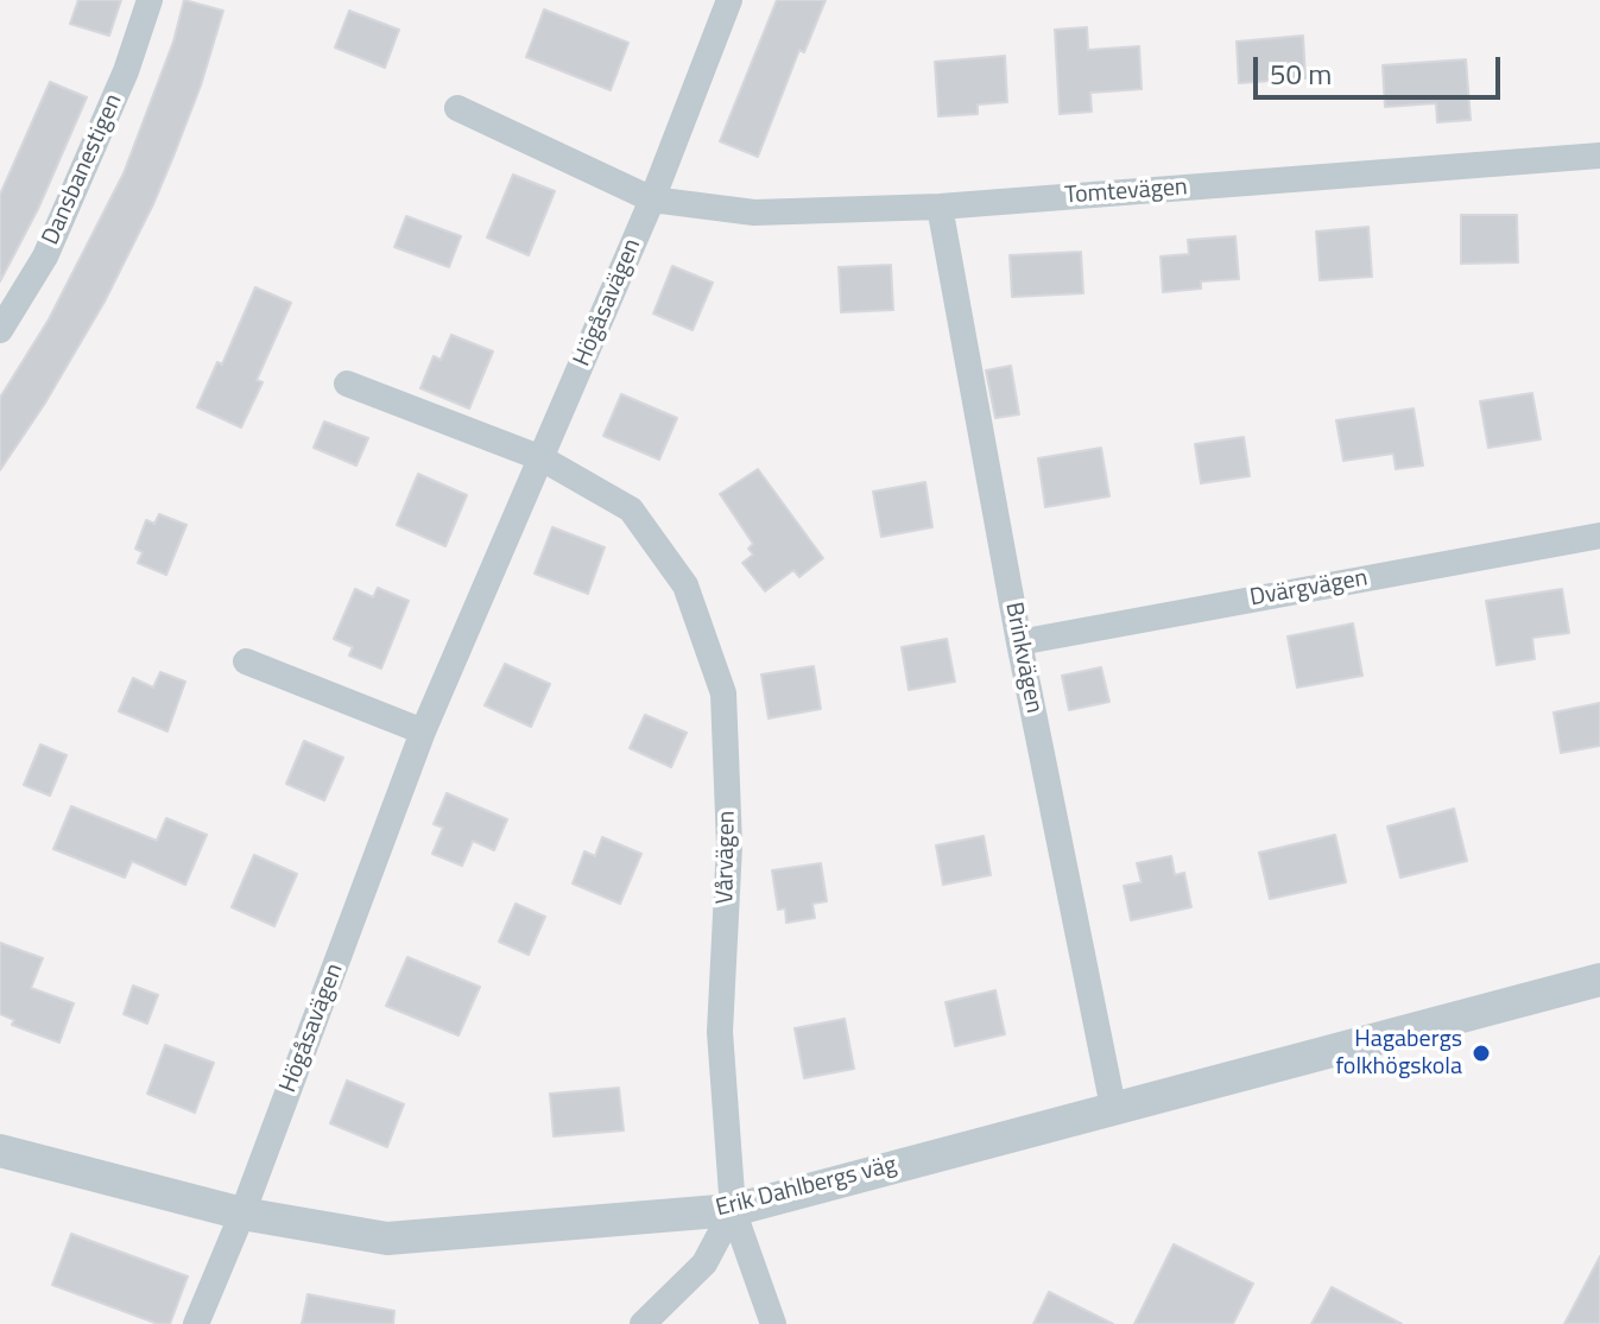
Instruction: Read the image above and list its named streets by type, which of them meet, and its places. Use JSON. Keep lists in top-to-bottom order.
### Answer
{
  "streets": {
    "street": [
      "Dansbanestigen",
      "Tomtevägen",
      "Högåsavägen",
      "Dvärgvägen",
      "Brinkvägen",
      "Vårvägen",
      "Erik Dahlbergs väg"
    ]
  },
  "crossings": [
    ["Tomtevägen", "Högåsavägen"],
    ["Tomtevägen", "Brinkvägen"],
    ["Högåsavägen", "Vårvägen"],
    ["Högåsavägen", "Erik Dahlbergs väg"],
    ["Dvärgvägen", "Brinkvägen"],
    ["Brinkvägen", "Erik Dahlbergs väg"],
    ["Vårvägen", "Erik Dahlbergs väg"]
  ],
  "places": ["Hagabergs folkhögskola"],
  "scale_bar": "50 m"
}
